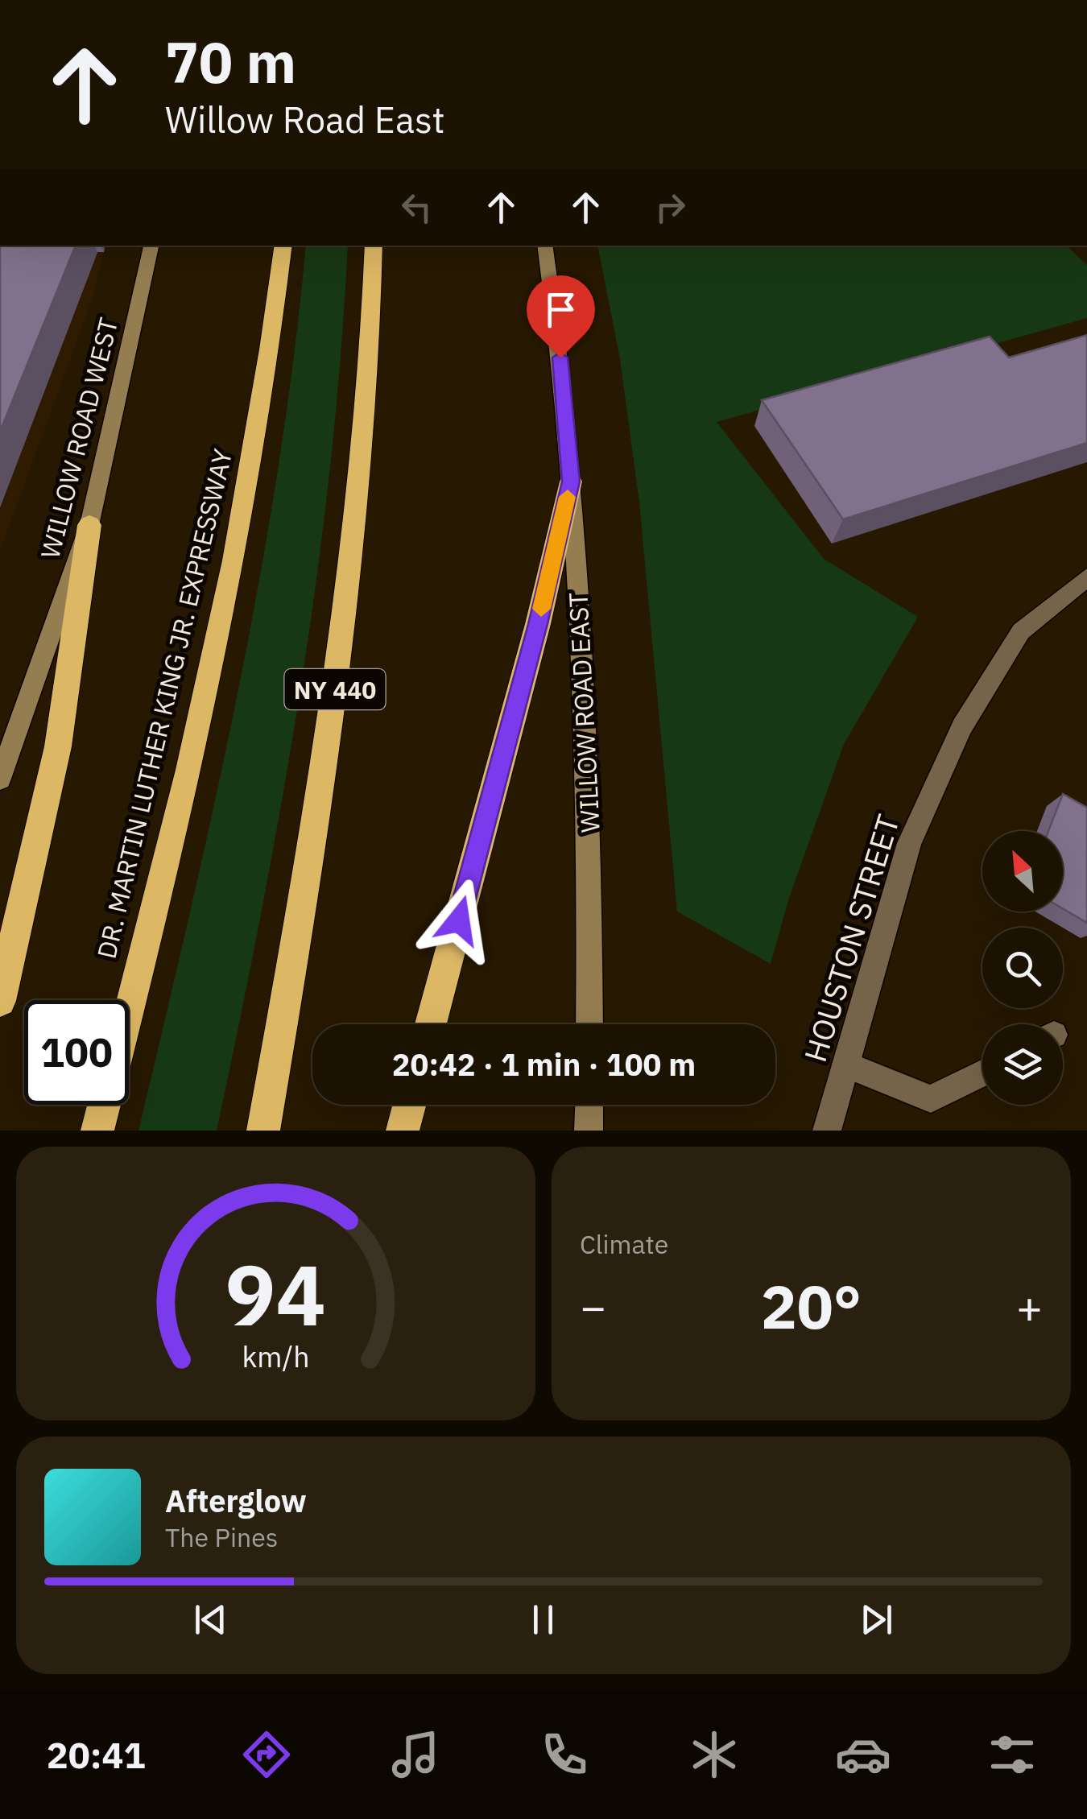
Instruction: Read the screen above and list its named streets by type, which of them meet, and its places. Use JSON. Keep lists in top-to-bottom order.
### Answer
{
  "streets": {
    "highway": ["NY 440", "DR. MARTIN LUTHER KING JR. EXPRESSWAY"],
    "main road": ["WILLOW ROAD WEST", "WILLOW ROAD EAST"],
    "street": ["HOUSTON STREET"]
  },
  "north": "top left",
  "page": {
    "turn": ["70 m", "Willow Road East"],
    "limit": "100",
    "trip": "20:42 · 1 min · 100 m",
    "tile": "Climate",
    "heat": ["−", "20°", "+"],
    "song": ["Afterglow", "The Pines"],
    "tabs": "20:41",
    "gauge": ["94", "km/h"]
  }
}
